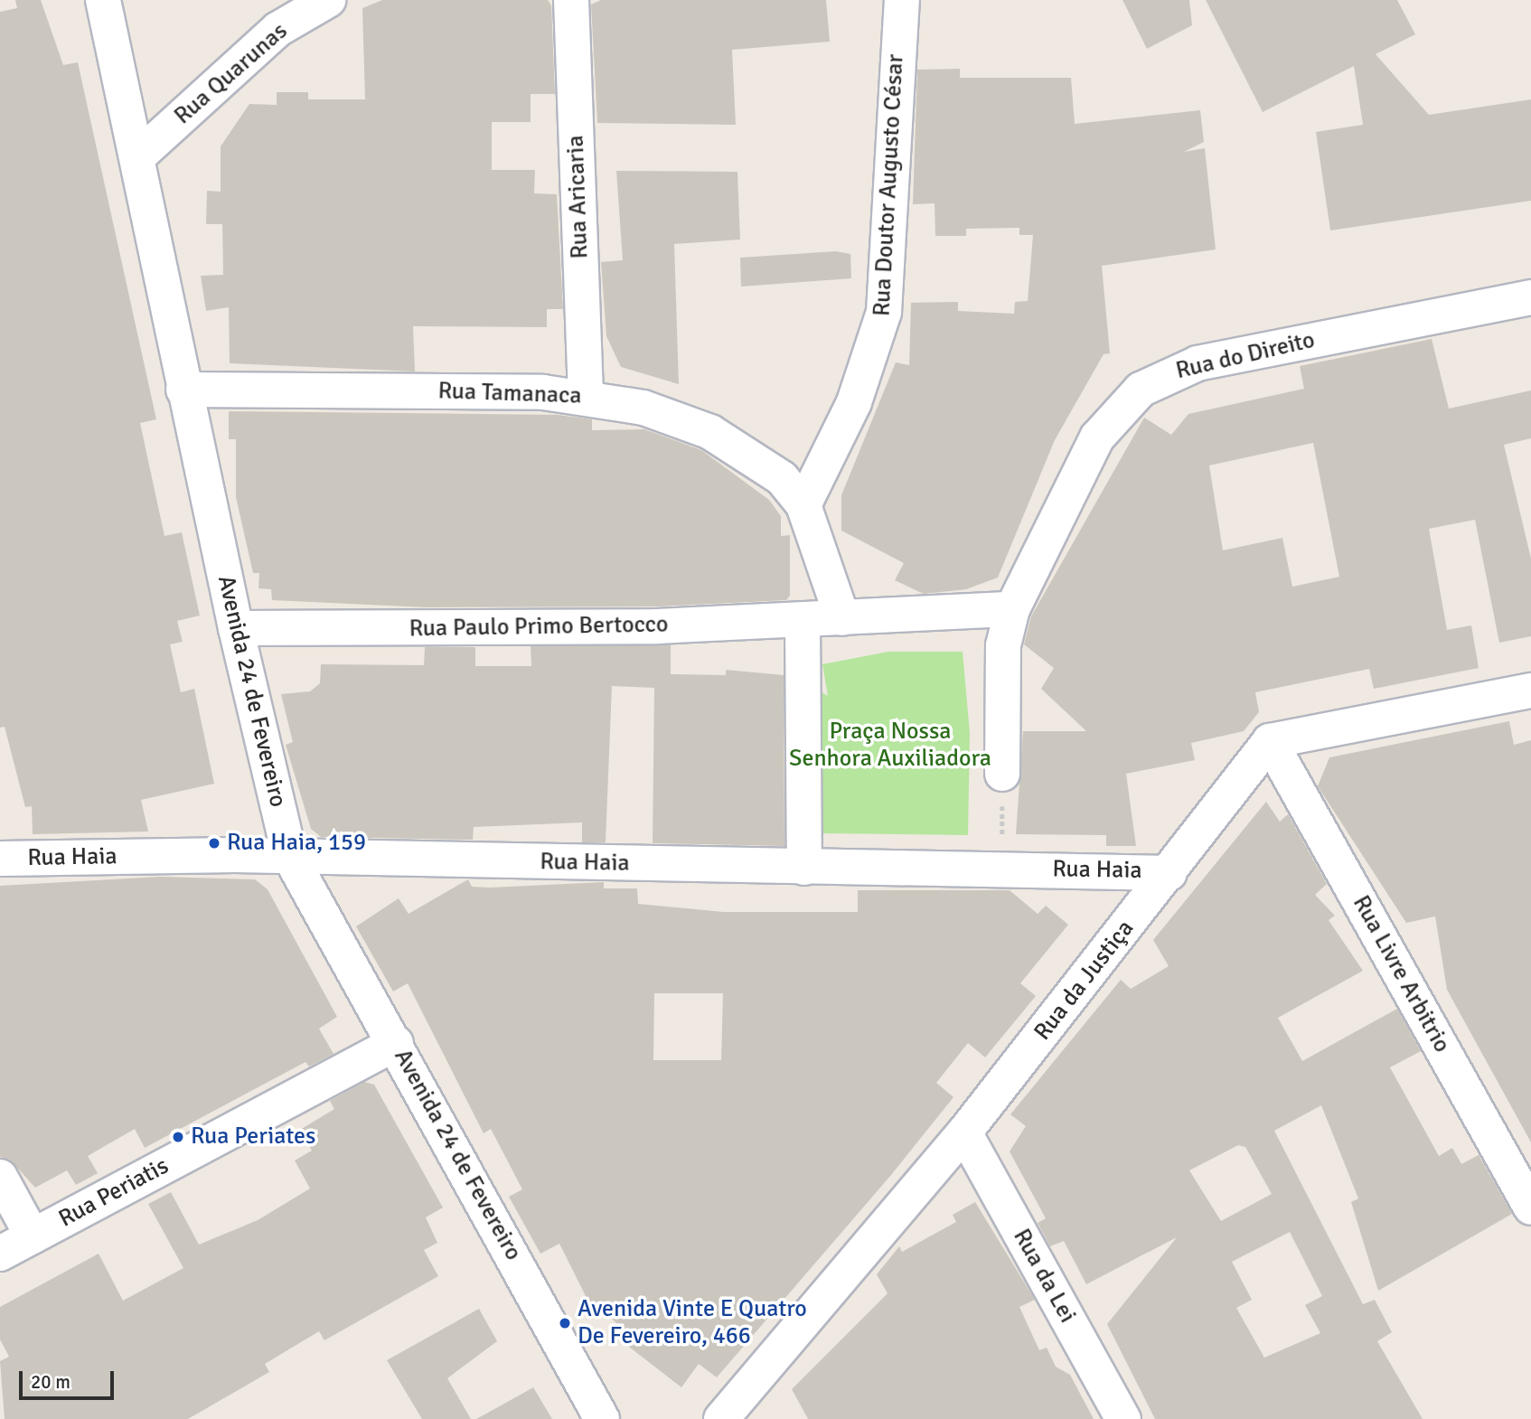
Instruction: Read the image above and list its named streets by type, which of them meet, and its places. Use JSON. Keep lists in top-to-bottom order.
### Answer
{
  "streets": {
    "street": [
      "Rua Quarunas",
      "Rua Doutor Augusto César",
      "Rua Aricaria",
      "Rua do Direito",
      "Rua Tamanaca",
      "Rua Paulo Primo Bertocco",
      "Avenida 24 de Fevereiro",
      "Rua Haia",
      "Rua Livre Arbitrio",
      "Rua da Justiça",
      "Rua Periatis",
      "Rua da Lei"
    ]
  },
  "crossings": [
    ["Rua Quarunas", "Avenida 24 de Fevereiro"],
    ["Rua Doutor Augusto César", "Rua Tamanaca"],
    ["Rua Aricaria", "Rua Tamanaca"],
    ["Rua Tamanaca", "Avenida 24 de Fevereiro"],
    ["Rua Paulo Primo Bertocco", "Avenida 24 de Fevereiro"],
    ["Avenida 24 de Fevereiro", "Rua Haia"],
    ["Avenida 24 de Fevereiro", "Rua Periatis"],
    ["Rua Haia", "Rua da Justiça"],
    ["Rua Livre Arbitrio", "Rua da Justiça"],
    ["Rua da Justiça", "Rua da Lei"]
  ],
  "parks": ["Praça Nossa Senhora Auxiliadora"],
  "places": ["Rua Haia, 159", "Rua Periates", "Avenida Vinte E Quatro De Fevereiro, 466"],
  "scale_bar": "20 m"
}
